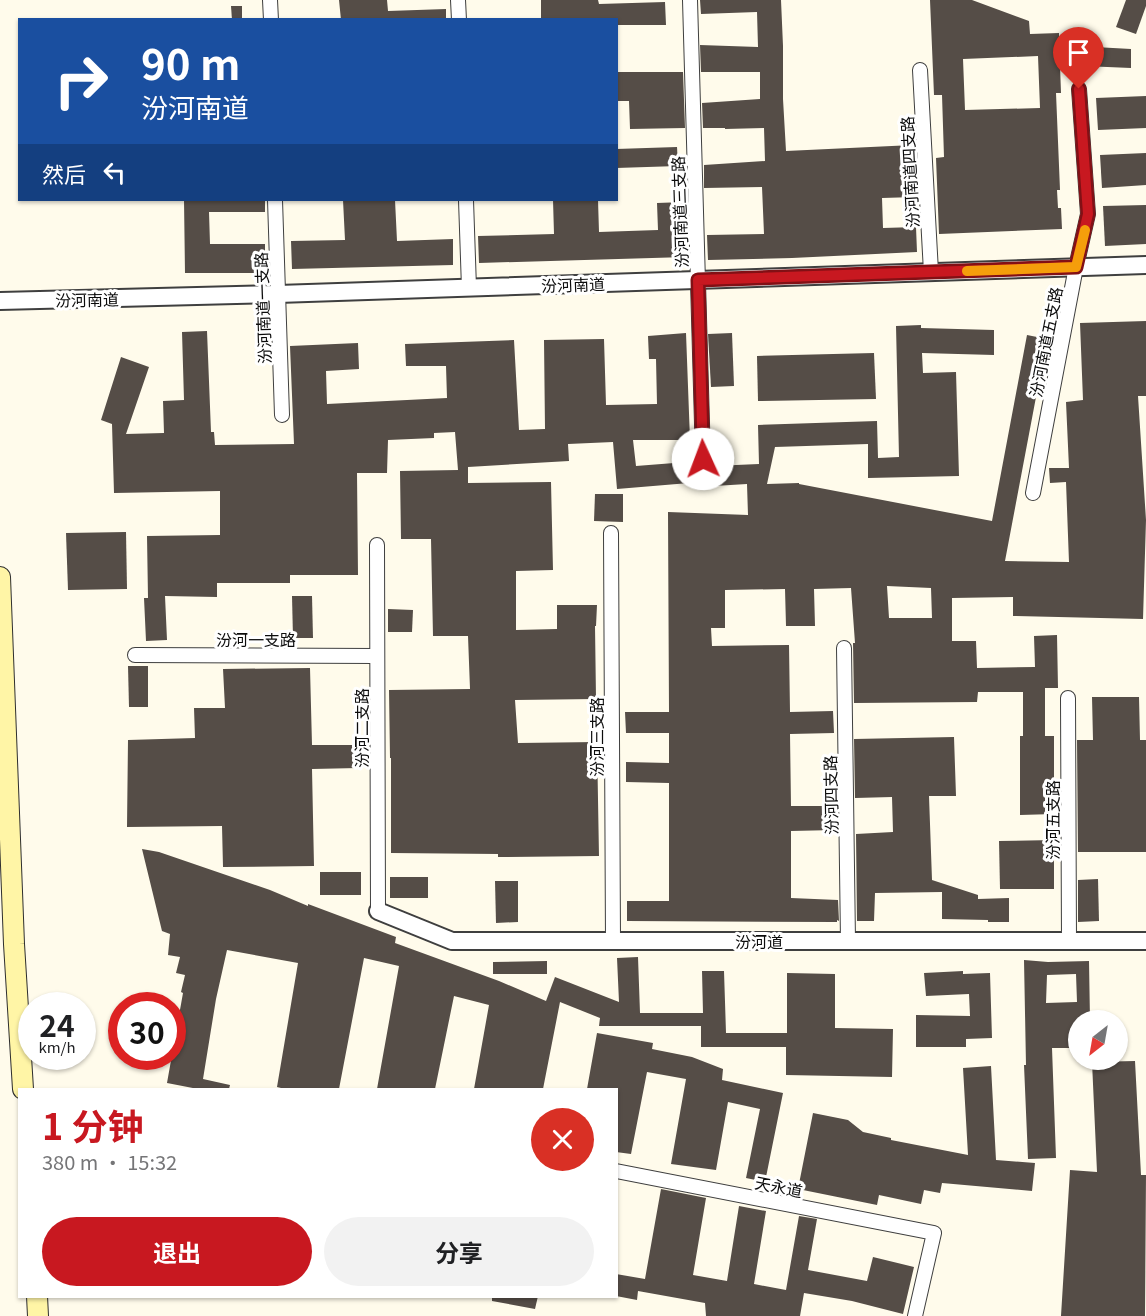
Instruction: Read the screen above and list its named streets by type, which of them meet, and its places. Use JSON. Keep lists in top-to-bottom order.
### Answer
{
  "streets": {
    "street": [
      "汾河南道四支路",
      "汾河南道三支路",
      "汾河南道",
      "汾河南道一支路",
      "汾河南道五支路",
      "汾河一支路",
      "汾河二支路",
      "汾河三支路",
      "汾河四支路",
      "汾河五支路",
      "汾河道",
      "天永道"
    ]
  },
  "crossings": [
    ["汾河南道四支路", "汾河南道"],
    ["汾河南道三支路", "汾河南道"],
    ["汾河南道", "汾河南道一支路"],
    ["汾河南道", "汾河南道五支路"],
    ["汾河一支路", "汾河二支路"],
    ["汾河二支路", "汾河道"],
    ["汾河三支路", "汾河道"],
    ["汾河四支路", "汾河道"],
    ["汾河五支路", "汾河道"]
  ],
  "north": "bottom left",
  "page": {
    "turn": ["90 m", "汾河南道"],
    "then": "然后",
    "speed": "24 km/h",
    "limit": "30",
    "heading": ["1 分钟", "380 m · 15:32"],
    "buttons": ["退出", "分享"]
  }
}
